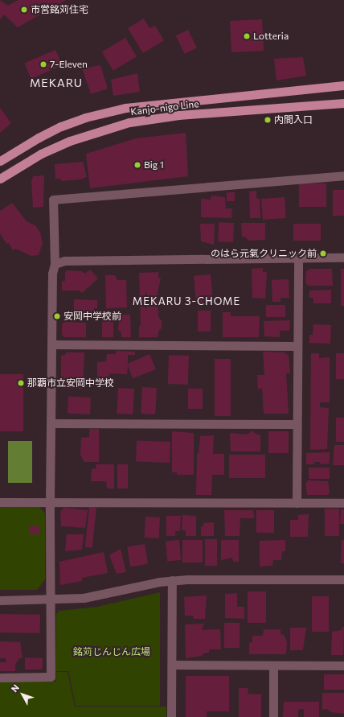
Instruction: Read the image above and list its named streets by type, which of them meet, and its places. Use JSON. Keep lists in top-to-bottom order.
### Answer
{
  "streets": {
    "main road": ["Kanjo-nigo Line"]
  },
  "districts": ["MEKARU", "MEKARU 3-CHOME"],
  "parks": ["銘苅じんじん広場"],
  "places": [
    "市営銘苅住宅",
    "Lotteria",
    "7-Eleven",
    "内間入口",
    "Big 1",
    "のはら元氣クリニック前",
    "安岡中学校前",
    "那覇市立安岡中学校"
  ],
  "north": "top left"
}
